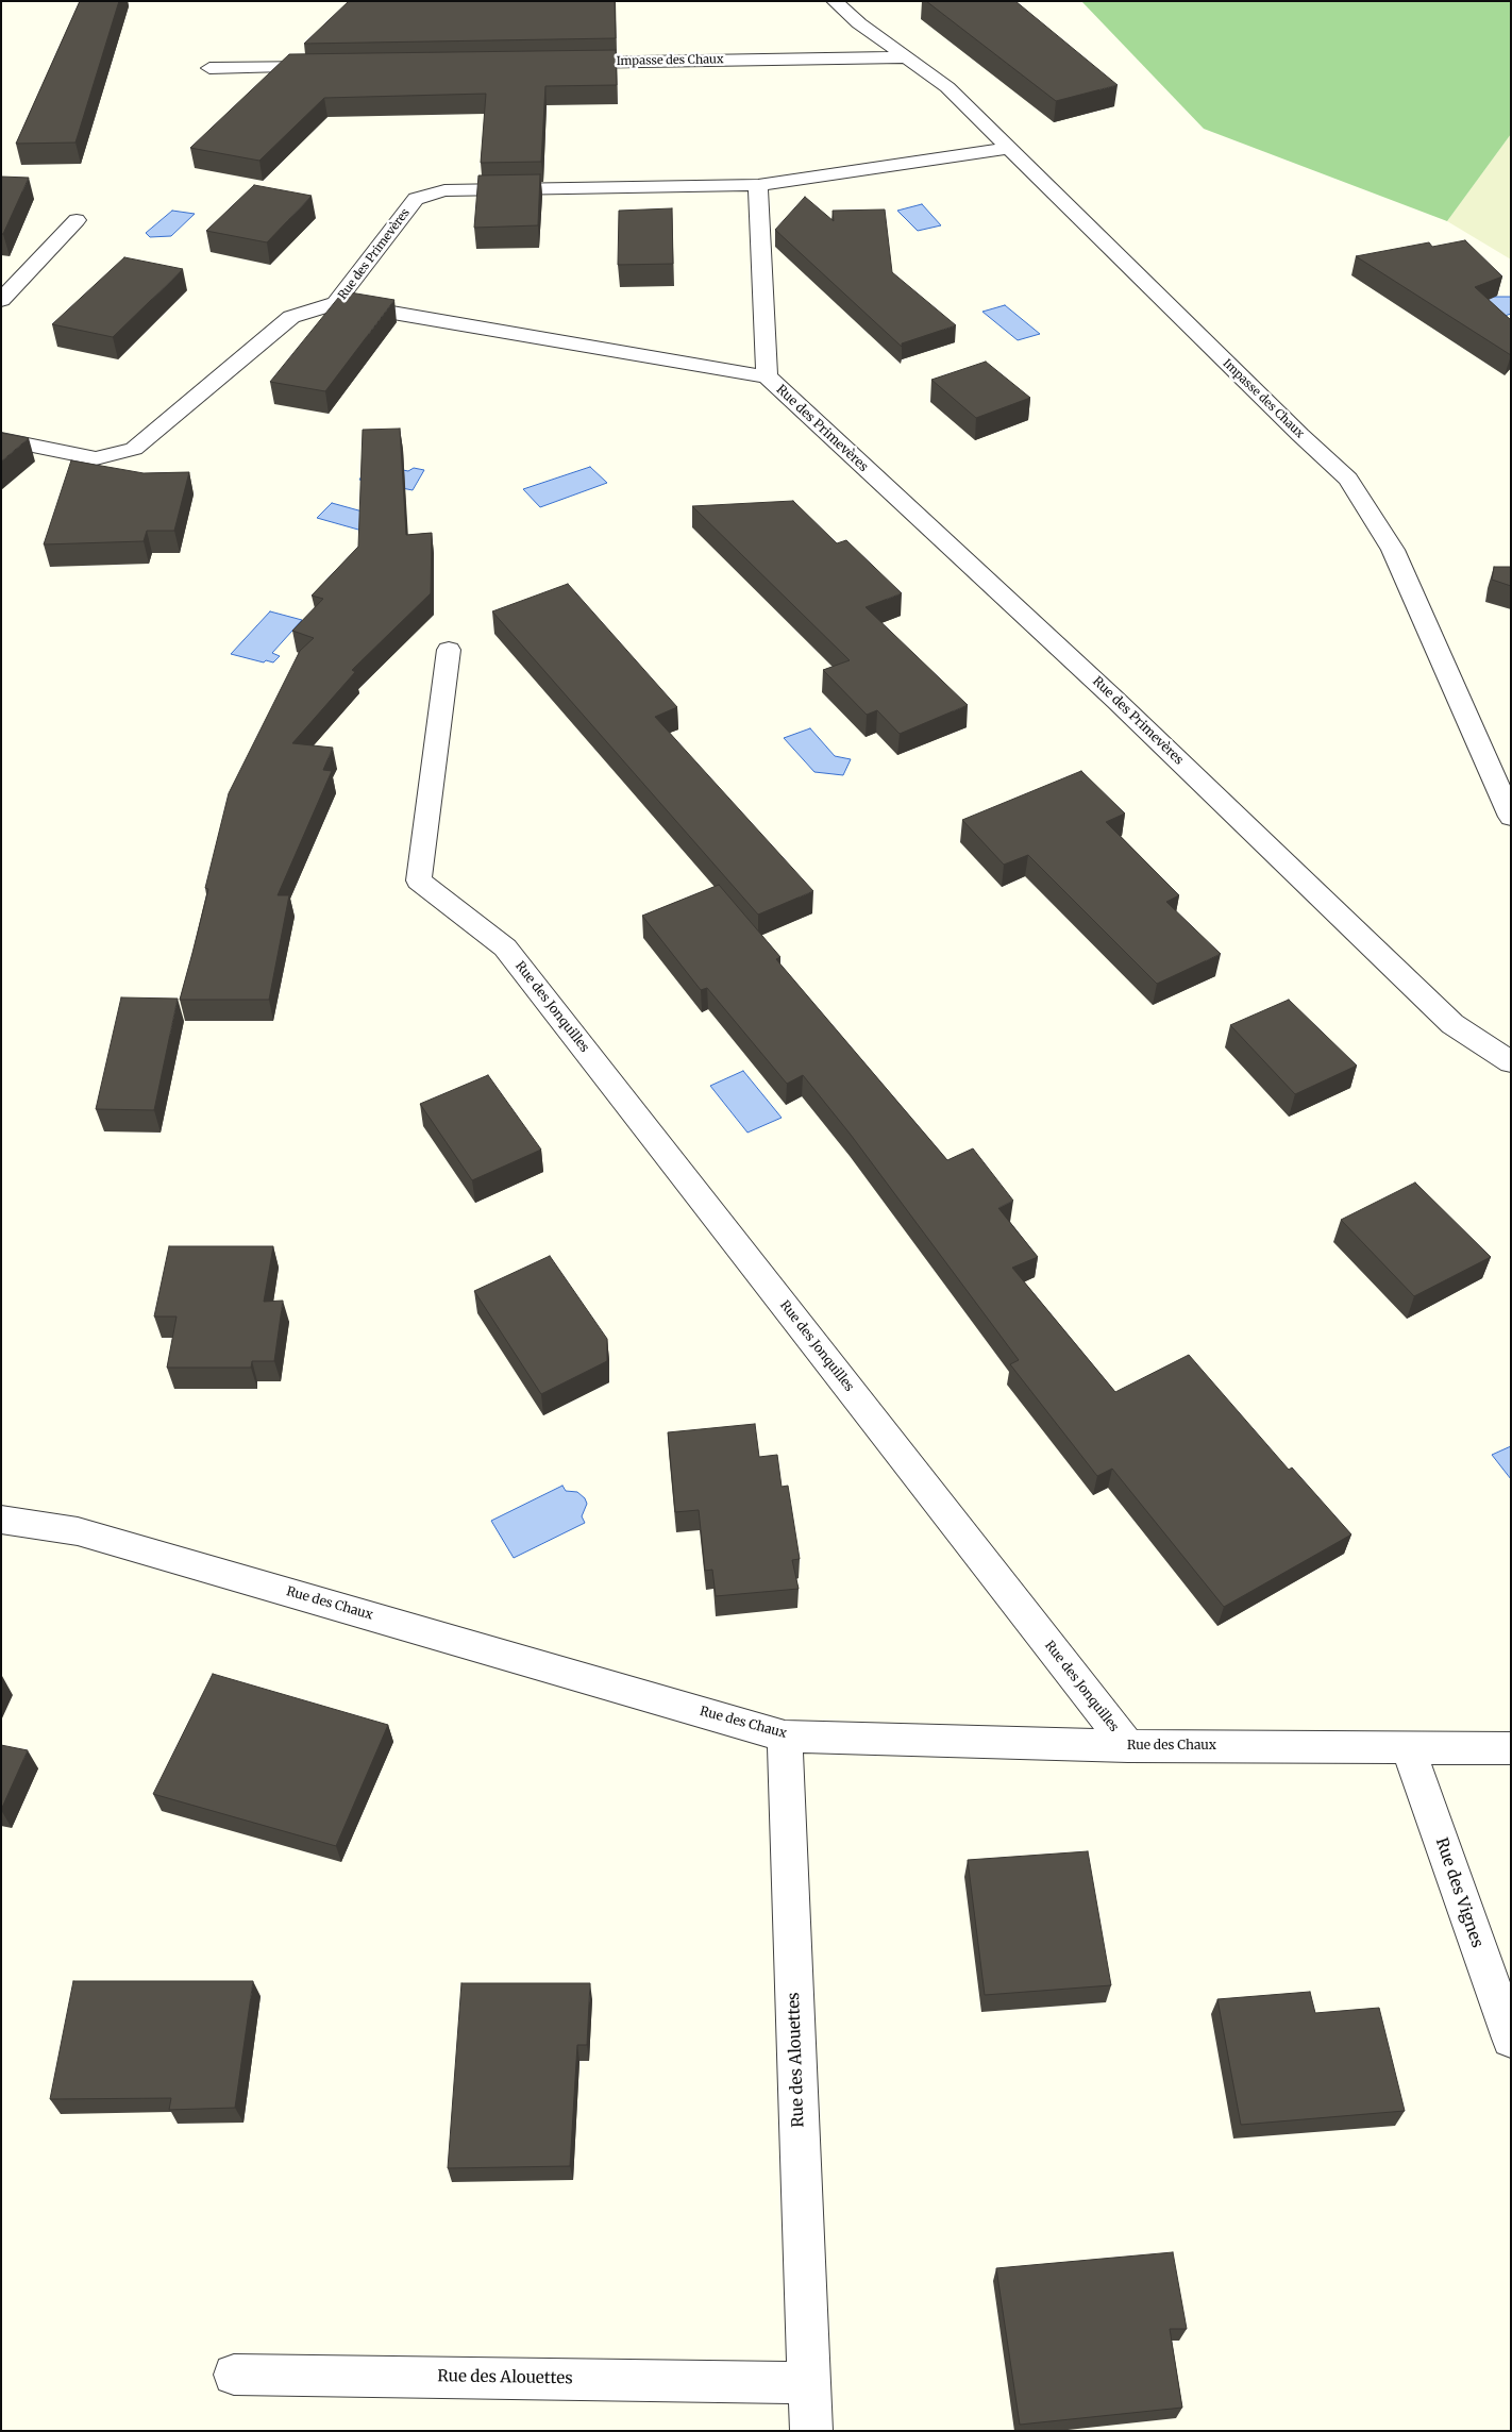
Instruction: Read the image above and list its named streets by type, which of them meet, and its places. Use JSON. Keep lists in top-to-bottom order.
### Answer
{
  "streets": {
    "street": [
      "Impasse des Chaux",
      "Rue des Primevères",
      "Rue des Jonquilles",
      "Rue des Chaux",
      "Rue des Vignes",
      "Rue des Alouettes"
    ]
  },
  "crossings": [
    ["Impasse des Chaux", "Rue des Primevères"],
    ["Rue des Jonquilles", "Rue des Chaux"],
    ["Rue des Chaux", "Rue des Vignes"],
    ["Rue des Chaux", "Rue des Alouettes"]
  ]
}
